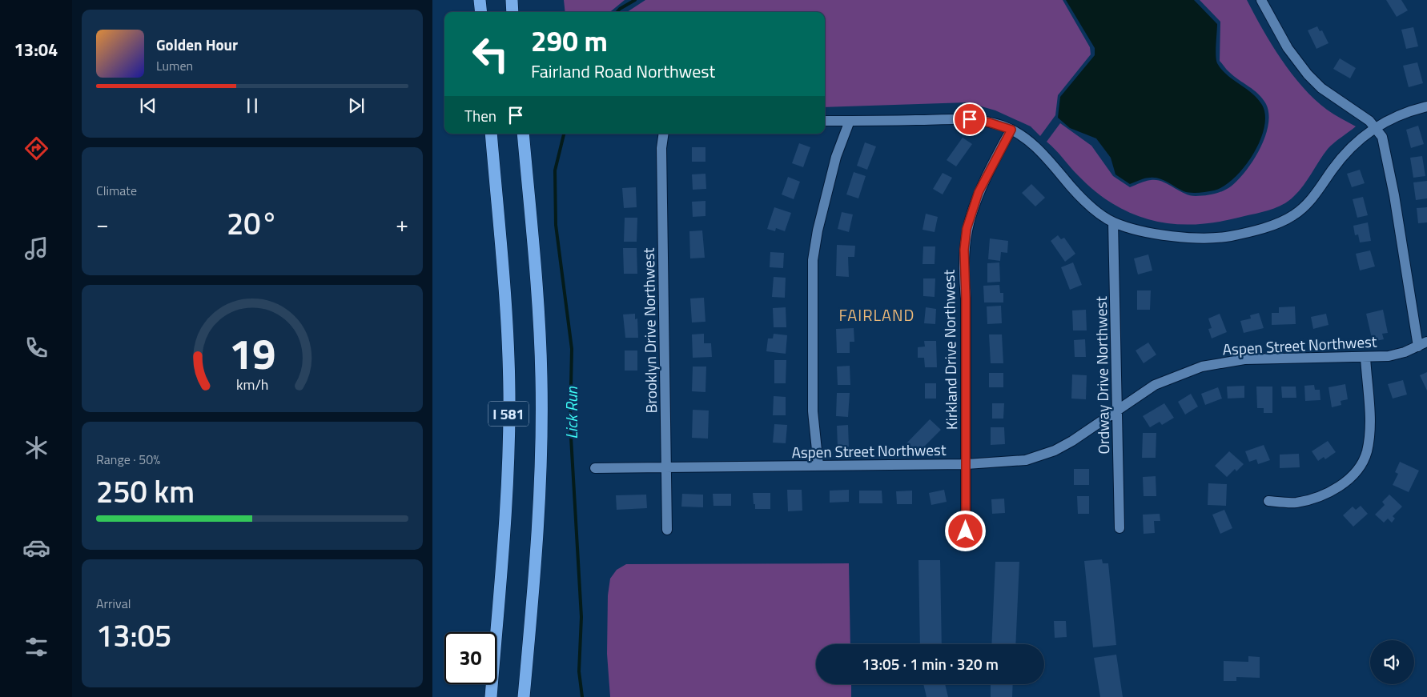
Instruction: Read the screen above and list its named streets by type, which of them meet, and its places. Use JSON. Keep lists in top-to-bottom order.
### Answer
{
  "streets": {
    "highway": ["I 581"],
    "street": [
      "Brooklyn Drive Northwest",
      "Aspen Street Northwest",
      "Kirkland Drive Northwest",
      "Ordway Drive Northwest"
    ]
  },
  "crossings": [
    ["Brooklyn Drive Northwest", "Aspen Street Northwest"],
    ["Aspen Street Northwest", "Kirkland Drive Northwest"],
    ["Aspen Street Northwest", "Ordway Drive Northwest"]
  ],
  "districts": ["FAIRLAND"],
  "water": ["Lick Run"],
  "page": {
    "tabs": "13:04",
    "turn": ["290 m", "Fairland Road Northwest"],
    "song": ["Golden Hour", "Lumen"],
    "then": "Then",
    "tile": [
      "Climate",
      ["Range · 50%", "250 km"],
      ["Arrival", "13:05"]
    ],
    "heat": ["−", "20°", "+"],
    "limit": "30",
    "trip": "13:05 · 1 min · 320 m",
    "gauge": ["19", "km/h"]
  }
}
